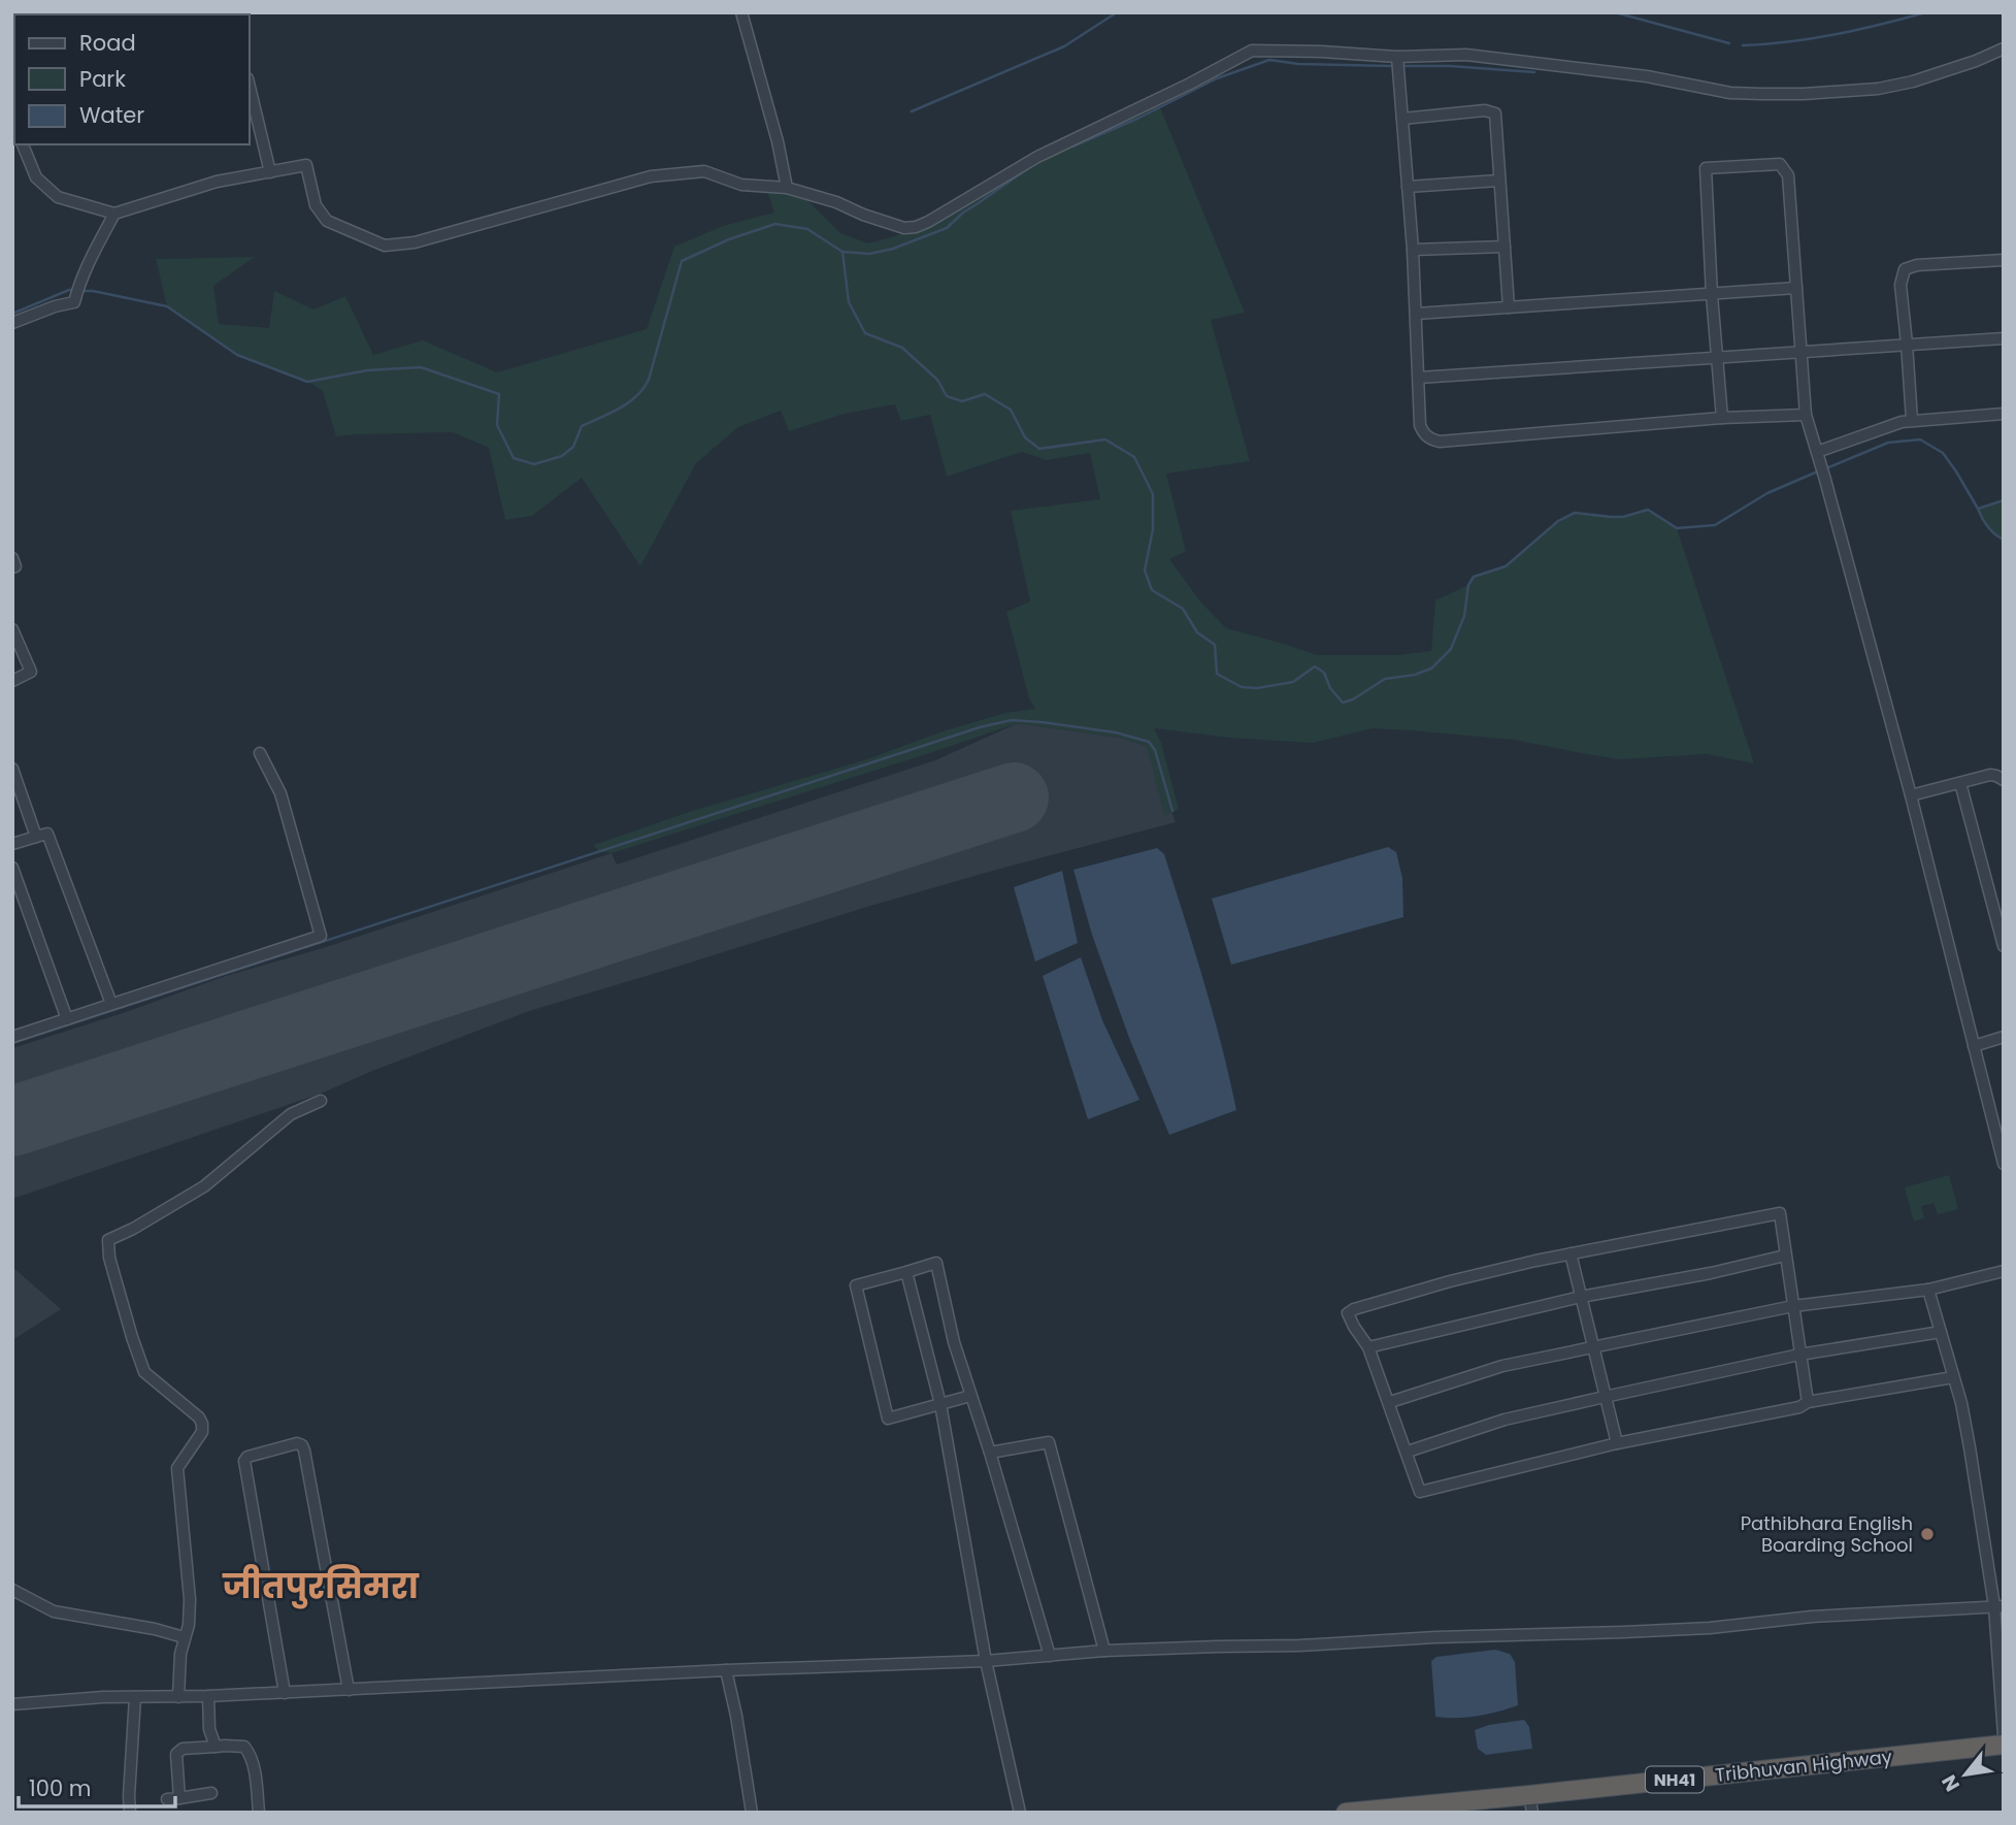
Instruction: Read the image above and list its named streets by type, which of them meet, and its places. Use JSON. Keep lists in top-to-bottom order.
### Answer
{
  "streets": {
    "highway": ["Tribhuvan Highway", "NH41"]
  },
  "districts": ["जीतपुरसिमरा"],
  "places": ["Pathibhara English Boarding School"],
  "legend": ["Road", "Park", "Water"],
  "scale_bar": "100 m",
  "north": "bottom left"
}
